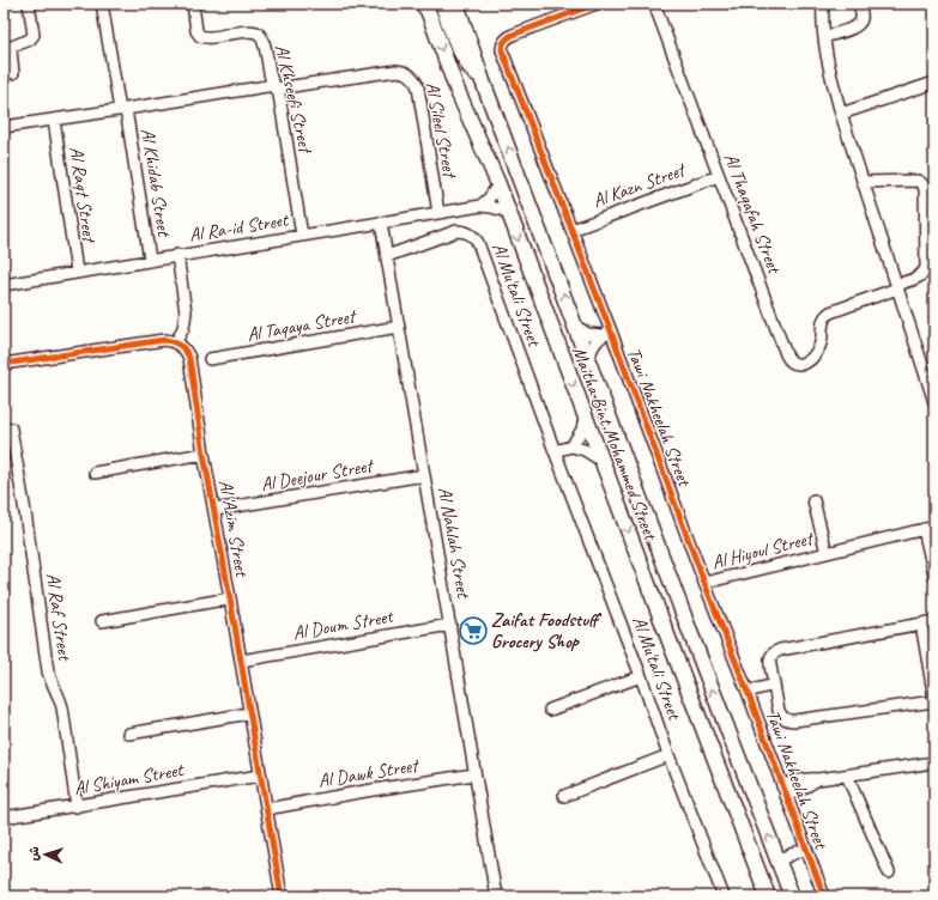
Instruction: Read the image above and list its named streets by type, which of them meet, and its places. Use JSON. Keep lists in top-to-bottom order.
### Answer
{
  "streets": {
    "main road": ["Maitha Bint Mohammed Street"],
    "street": [
      "Al Khseefi Street",
      "Al Sileel Street",
      "Al Khidab Street",
      "Al Kazn Street",
      "Al Raqt Street",
      "Al Thaqafah Street",
      "Al Ra-id Street",
      "Al Mu'tali Street",
      "Al Taqaya Street",
      "Tawi Nakheelah Street",
      "Al Deejour Street",
      "Al 'Azim Street",
      "Al Nahlah Street",
      "Al Hiyoul Street",
      "Al Raf Street",
      "Al Doum Street",
      "Al Dawk Street",
      "Al Shiyam Street"
    ]
  },
  "crossings": [
    ["Al Khseefi Street", "Al Sileel Street"],
    ["Al Khseefi Street", "Al Ra-id Street"],
    ["Al Sileel Street", "Al Khidab Street"],
    ["Al Sileel Street", "Al Raqt Street"],
    ["Al Sileel Street", "Al Ra-id Street"],
    ["Al Khidab Street", "Al Ra-id Street"],
    ["Al Kazn Street", "Al Thaqafah Street"],
    ["Al Kazn Street", "Tawi Nakheelah Street"],
    ["Al Raqt Street", "Al Ra-id Street"],
    ["Al Ra-id Street", "Maitha Bint Mohammed Street"],
    ["Al Ra-id Street", "Al Nahlah Street"],
    ["Al Mu'tali Street", "Al Nahlah Street"],
    ["Al Taqaya Street", "Al Nahlah Street"],
    ["Tawi Nakheelah Street", "Maitha Bint Mohammed Street"],
    ["Tawi Nakheelah Street", "Al Hiyoul Street"],
    ["Al Deejour Street", "Al 'Azim Street"],
    ["Al Deejour Street", "Al Nahlah Street"],
    ["Al 'Azim Street", "Al Doum Street"],
    ["Al 'Azim Street", "Al Dawk Street"],
    ["Al 'Azim Street", "Al Shiyam Street"],
    ["Al Nahlah Street", "Al Doum Street"],
    ["Al Nahlah Street", "Al Dawk Street"],
    ["Al Raf Street", "Al Shiyam Street"]
  ],
  "places": {
    "supermarket": ["Zaifat Foodstuff Grocery Shop"]
  },
  "north": "left"
}
